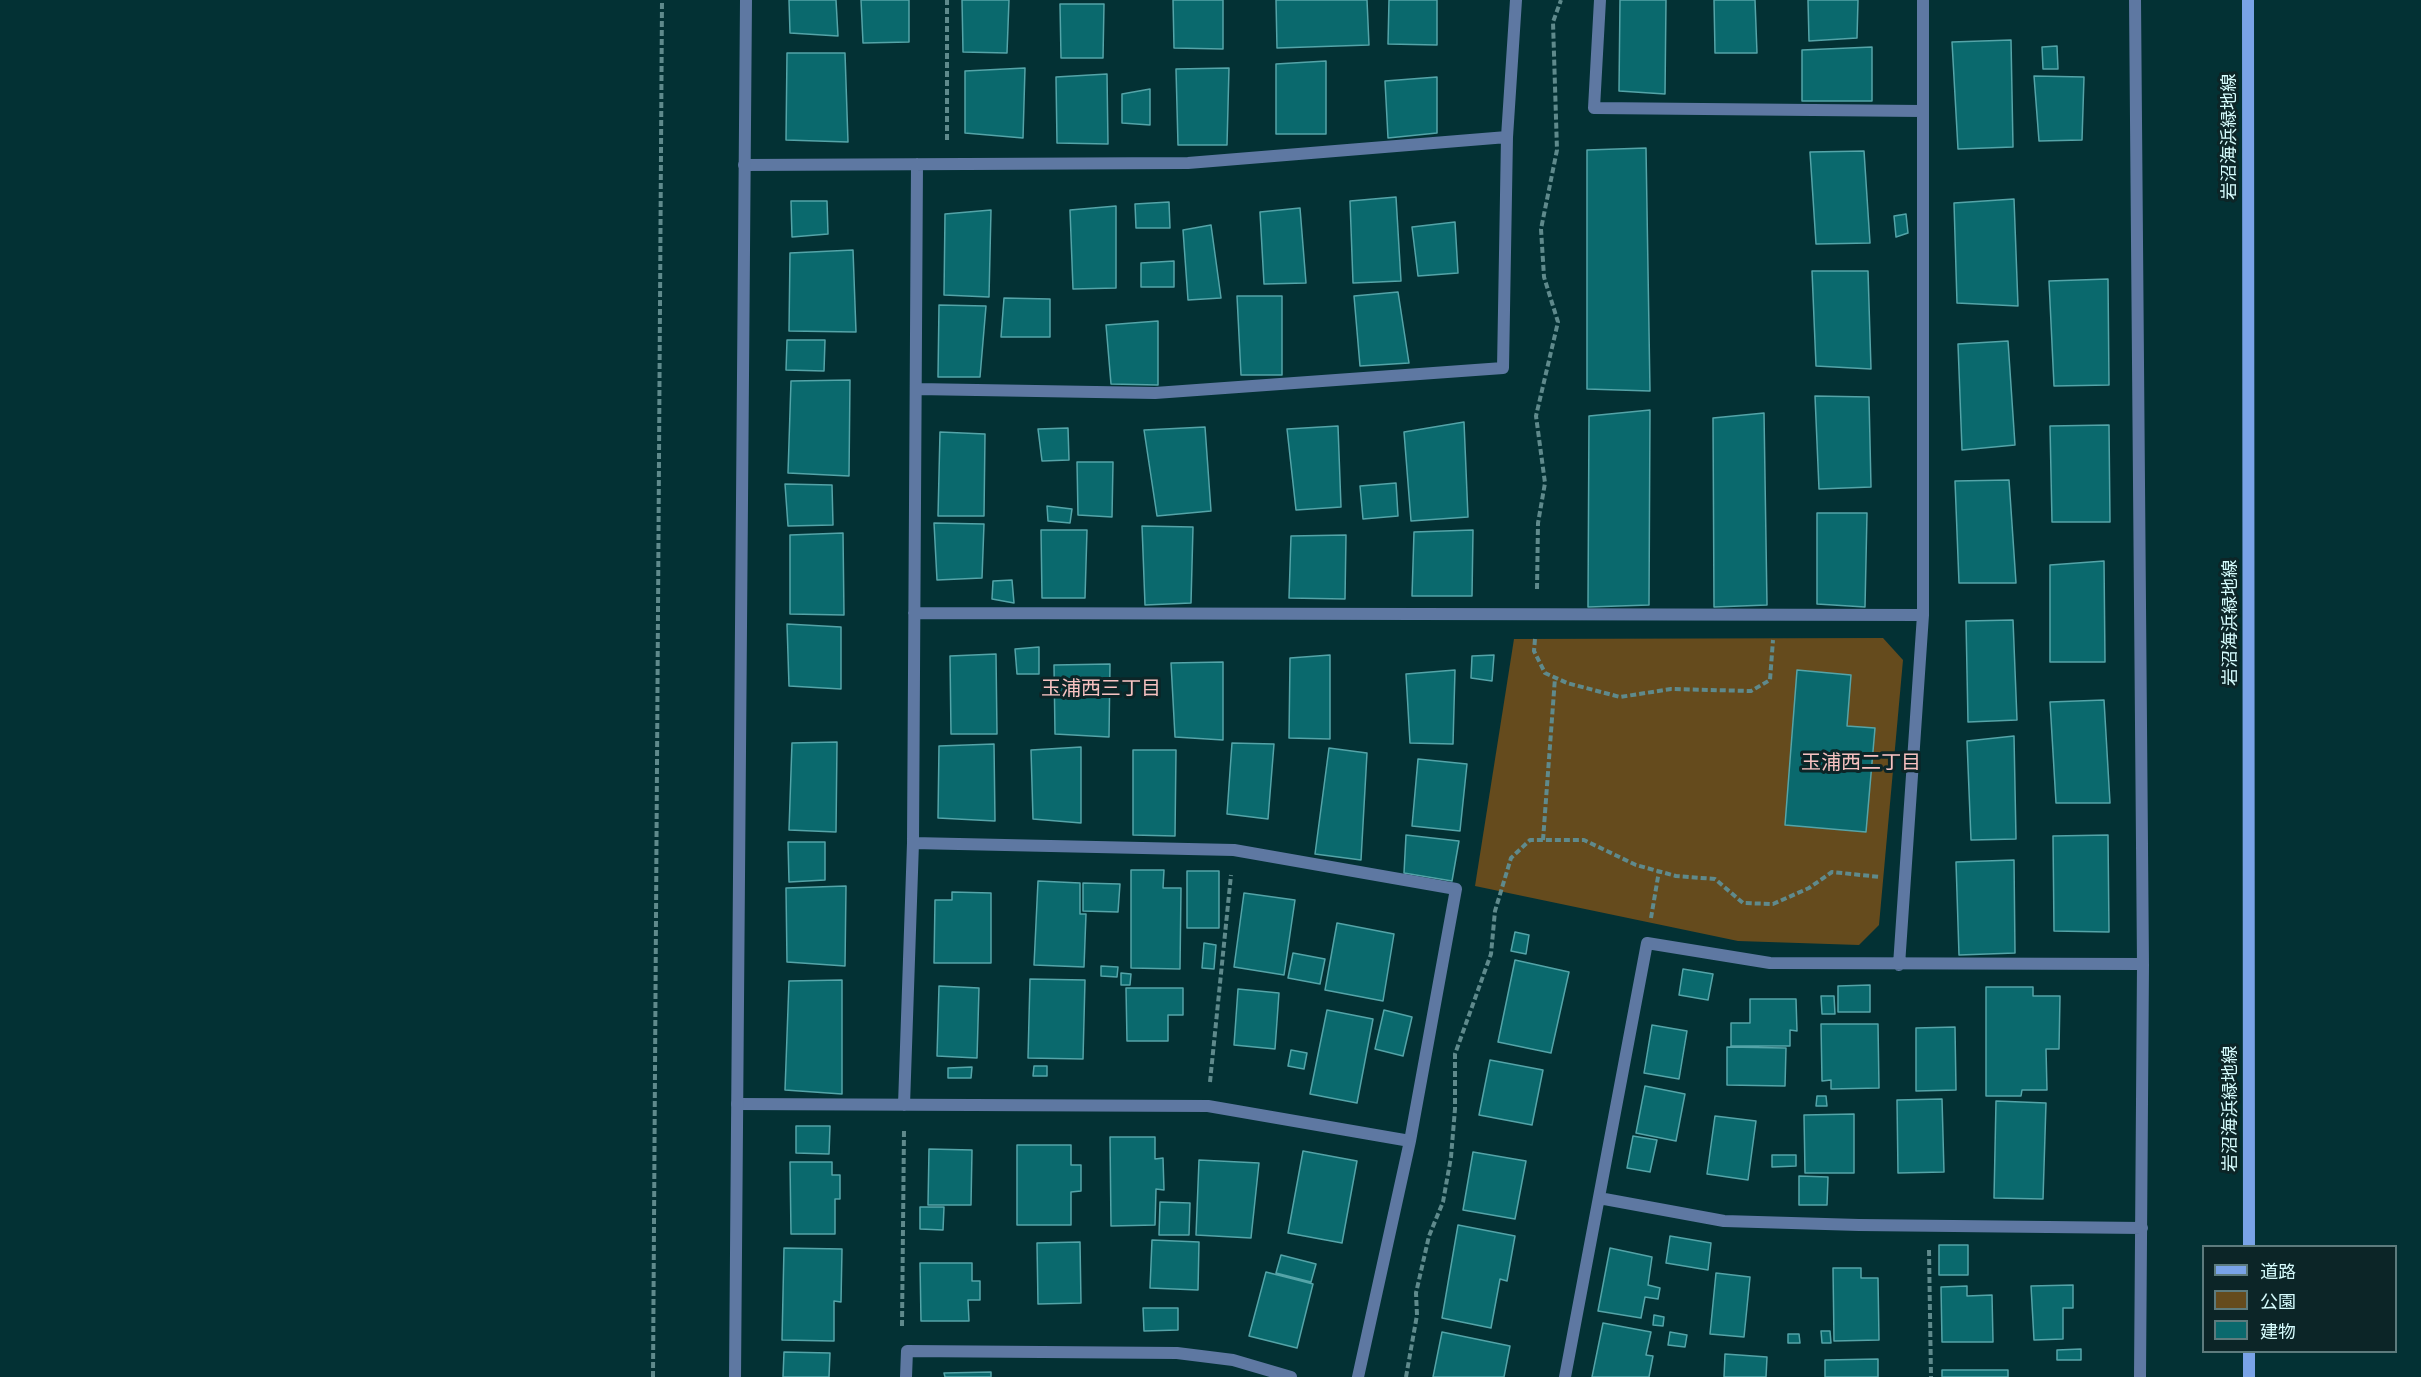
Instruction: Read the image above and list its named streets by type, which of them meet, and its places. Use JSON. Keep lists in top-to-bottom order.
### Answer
{
  "streets": {
    "main road": ["岩沼海浜緑地線"]
  },
  "districts": ["玉浦西三丁目", "玉浦西二丁目"],
  "legend": ["道路", "公園", "建物"]
}
